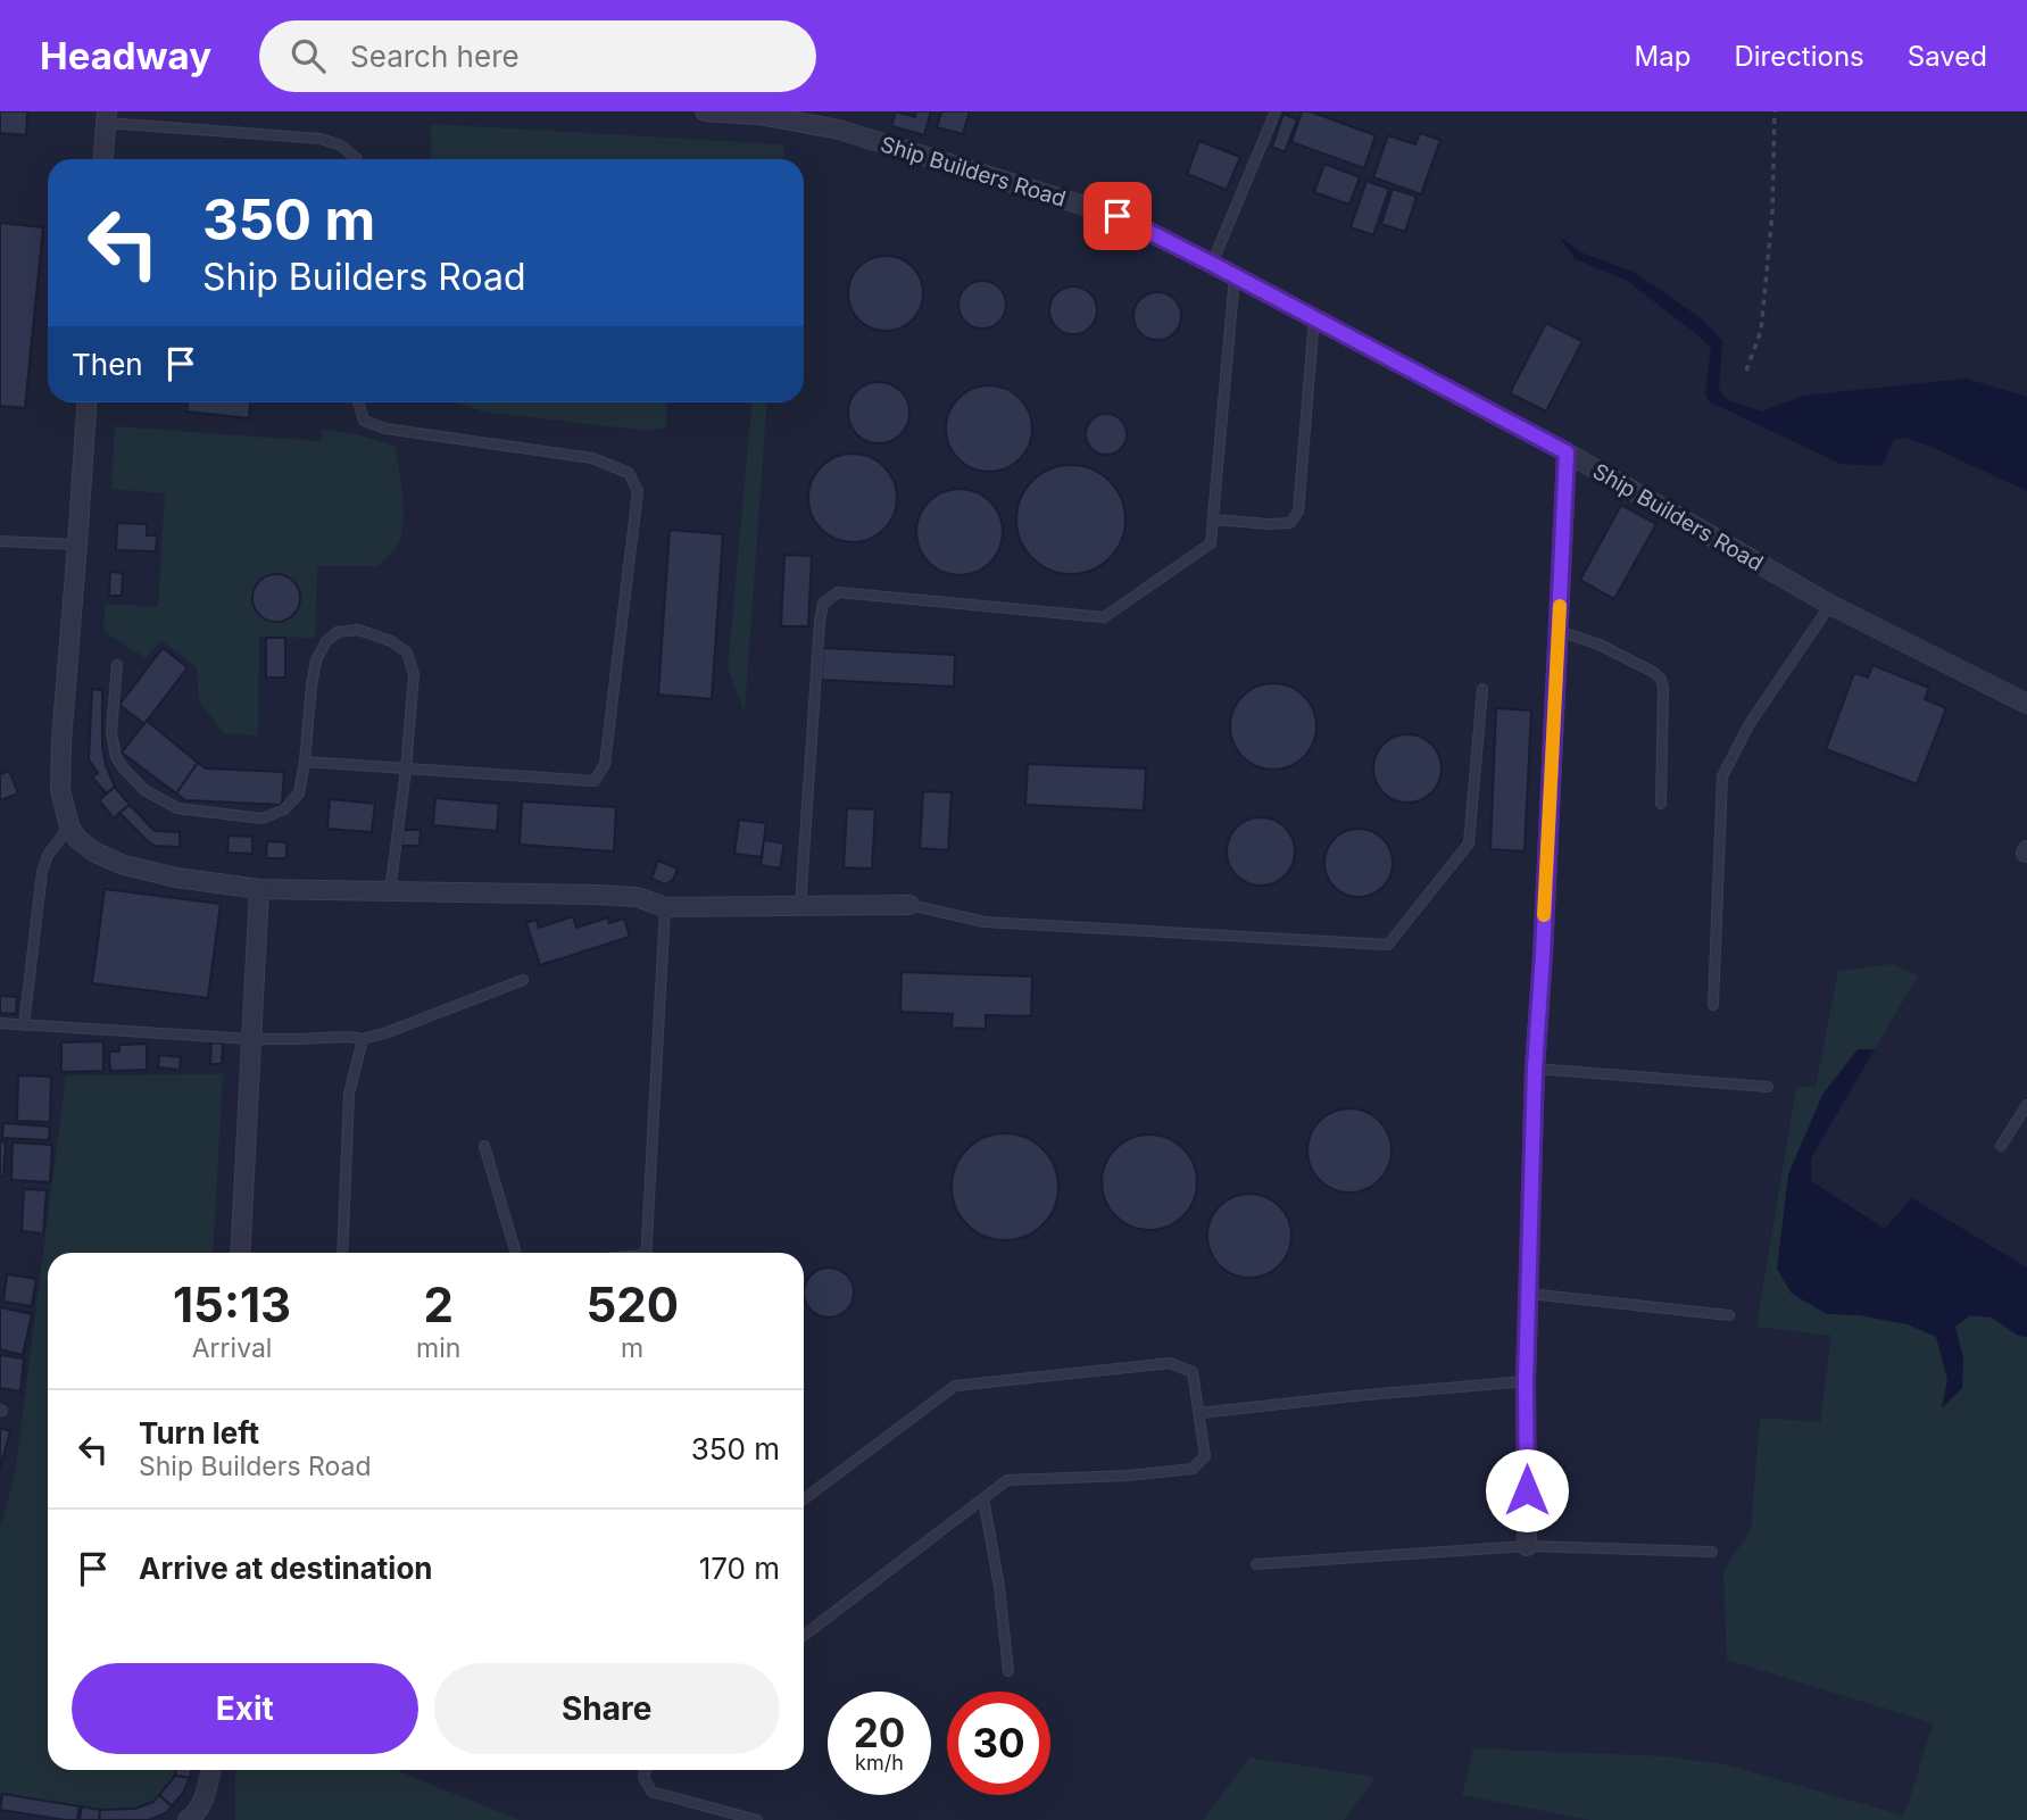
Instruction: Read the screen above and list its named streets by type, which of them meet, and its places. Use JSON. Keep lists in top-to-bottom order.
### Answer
{
  "streets": {
    "street": ["Ship Builders Road"]
  },
  "page": {
    "header": "Headway",
    "search": "Search here",
    "nav": ["Map", "Directions", "Saved"],
    "turn": ["350 m", "Ship Builders Road"],
    "then": "Then",
    "eta": [
      "15:13",
      "Arrival",
      "2",
      "min",
      "520",
      "m"
    ],
    "list": [
      {
        "name": "Turn left",
        "note": "Ship Builders Road",
        "value": "350 m"
      },
      {
        "name": "Arrive at destination",
        "value": "170 m"
      }
    ],
    "buttons": ["Exit", "Share"],
    "speed": "20 km/h",
    "limit": "30"
  }
}
